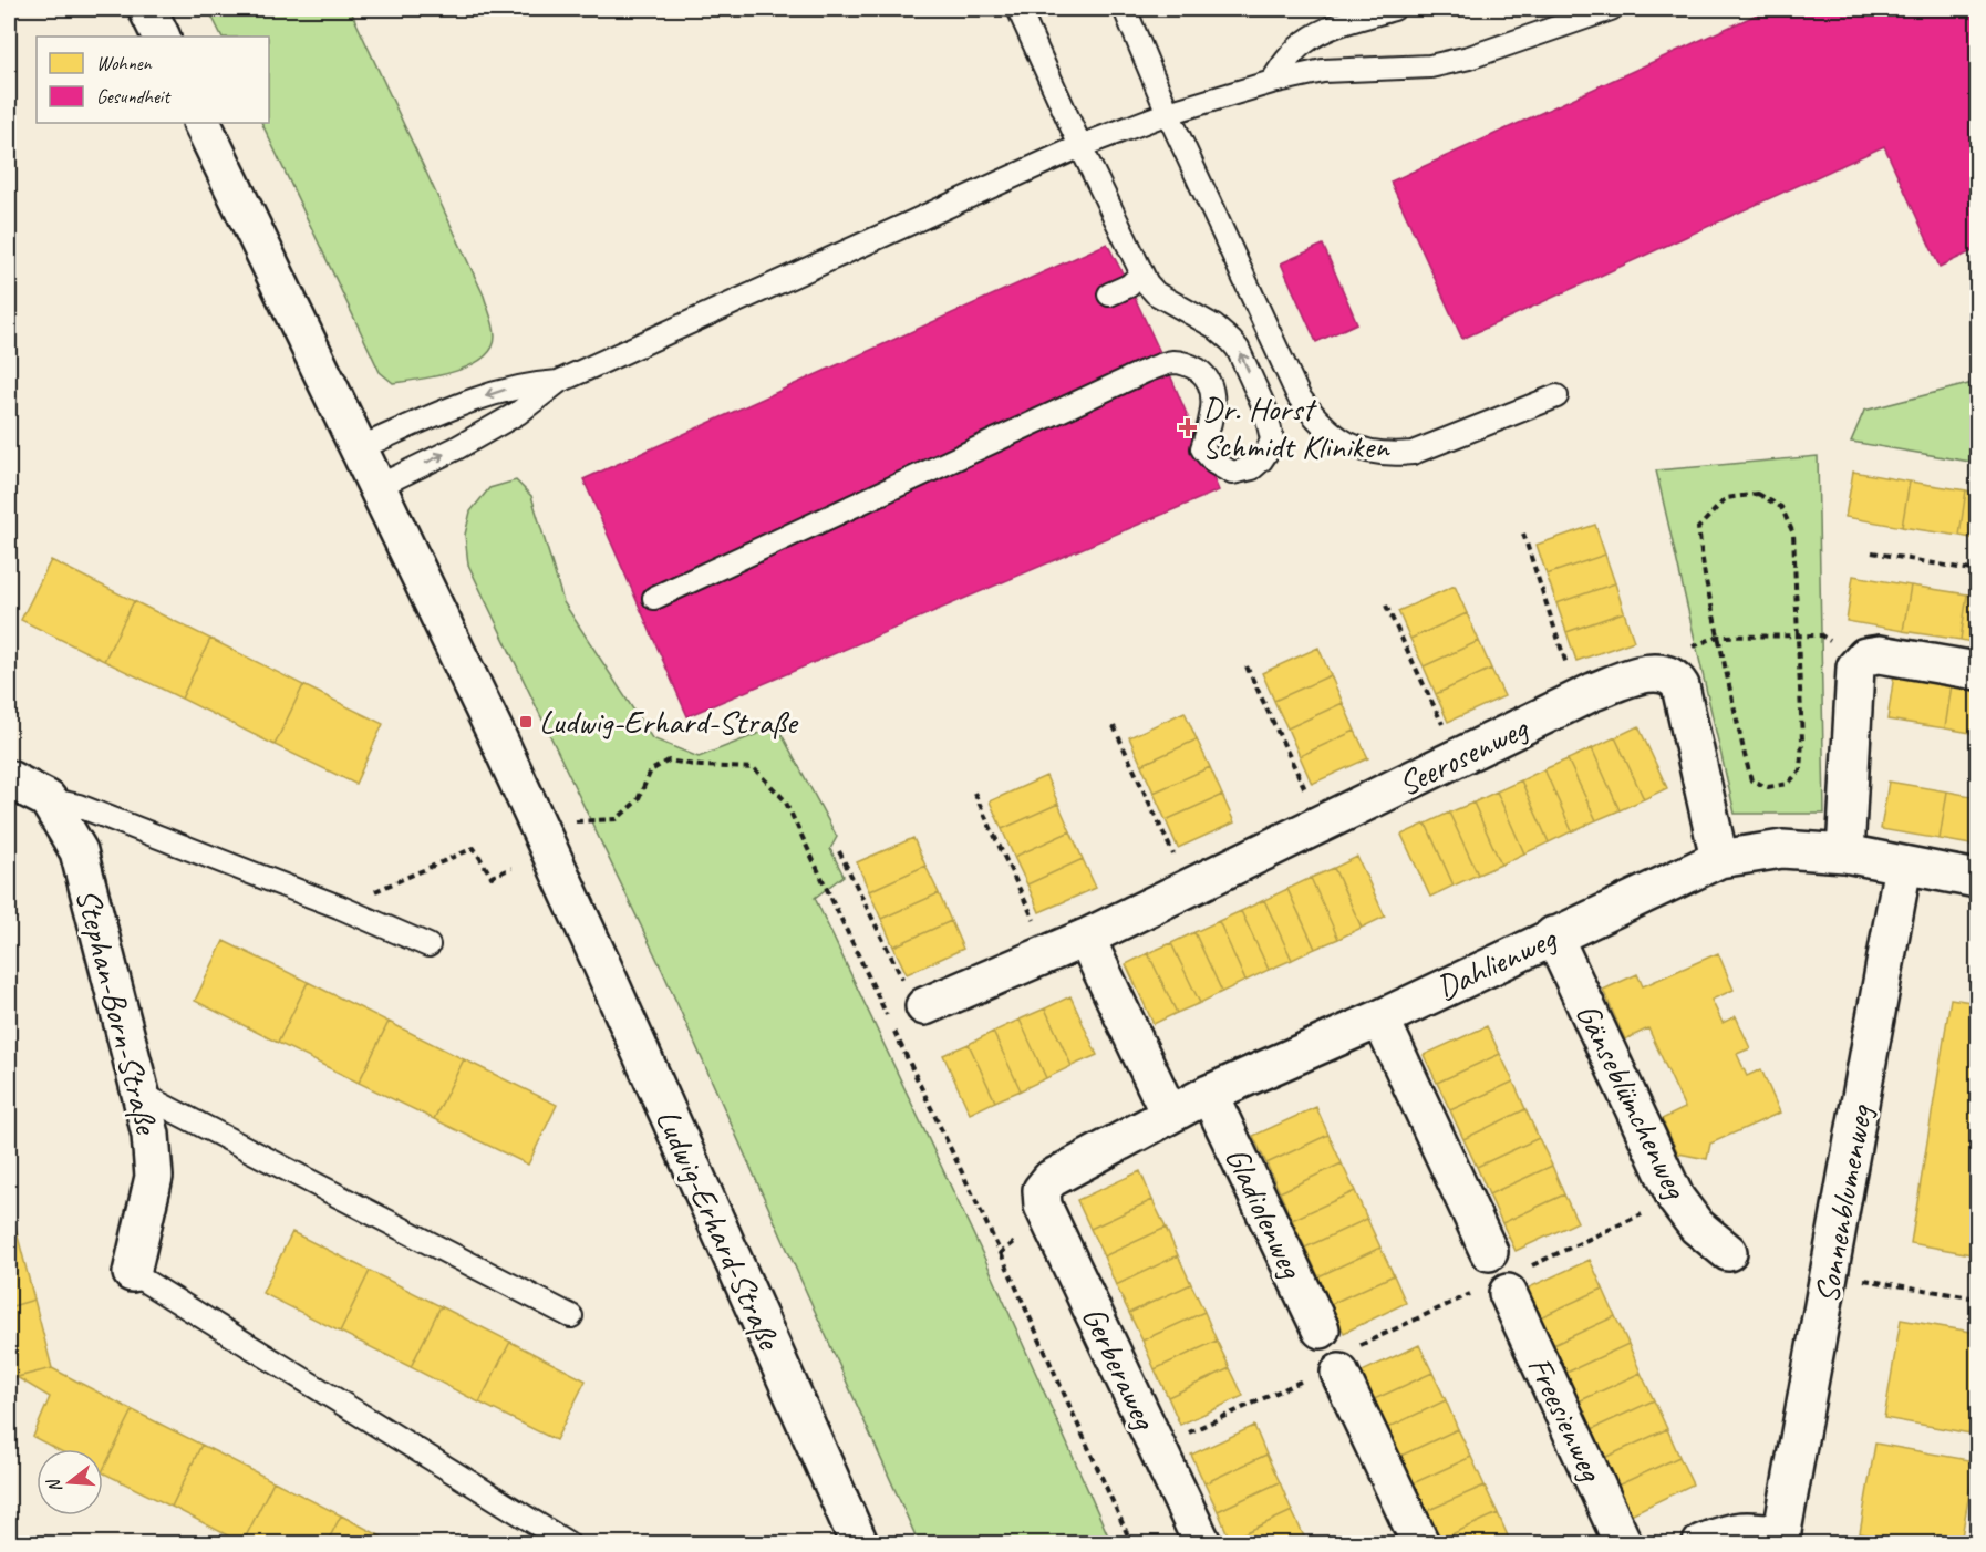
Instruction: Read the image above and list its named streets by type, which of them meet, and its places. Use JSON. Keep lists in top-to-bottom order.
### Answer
{
  "streets": {
    "street": [
      "Seerosenweg",
      "Dahlienweg",
      "Stephan-Born-Straße",
      "Gänseblümchenweg",
      "Sonnenblumenweg",
      "Gladiolenweg",
      "Ludwig-Erhard-Straße",
      "Gerberaweg",
      "Freesienweg"
    ]
  },
  "crossings": [
    ["Dahlienweg", "Gänseblümchenweg"],
    ["Dahlienweg", "Sonnenblumenweg"],
    ["Dahlienweg", "Gladiolenweg"],
    ["Dahlienweg", "Gerberaweg"]
  ],
  "places": {
    "health": ["Dr. Horst Schmidt Kliniken"],
    "transit": ["Ludwig-Erhard-Straße"]
  },
  "legend": ["Wohnen", "Gesundheit"],
  "north": "left"
}
